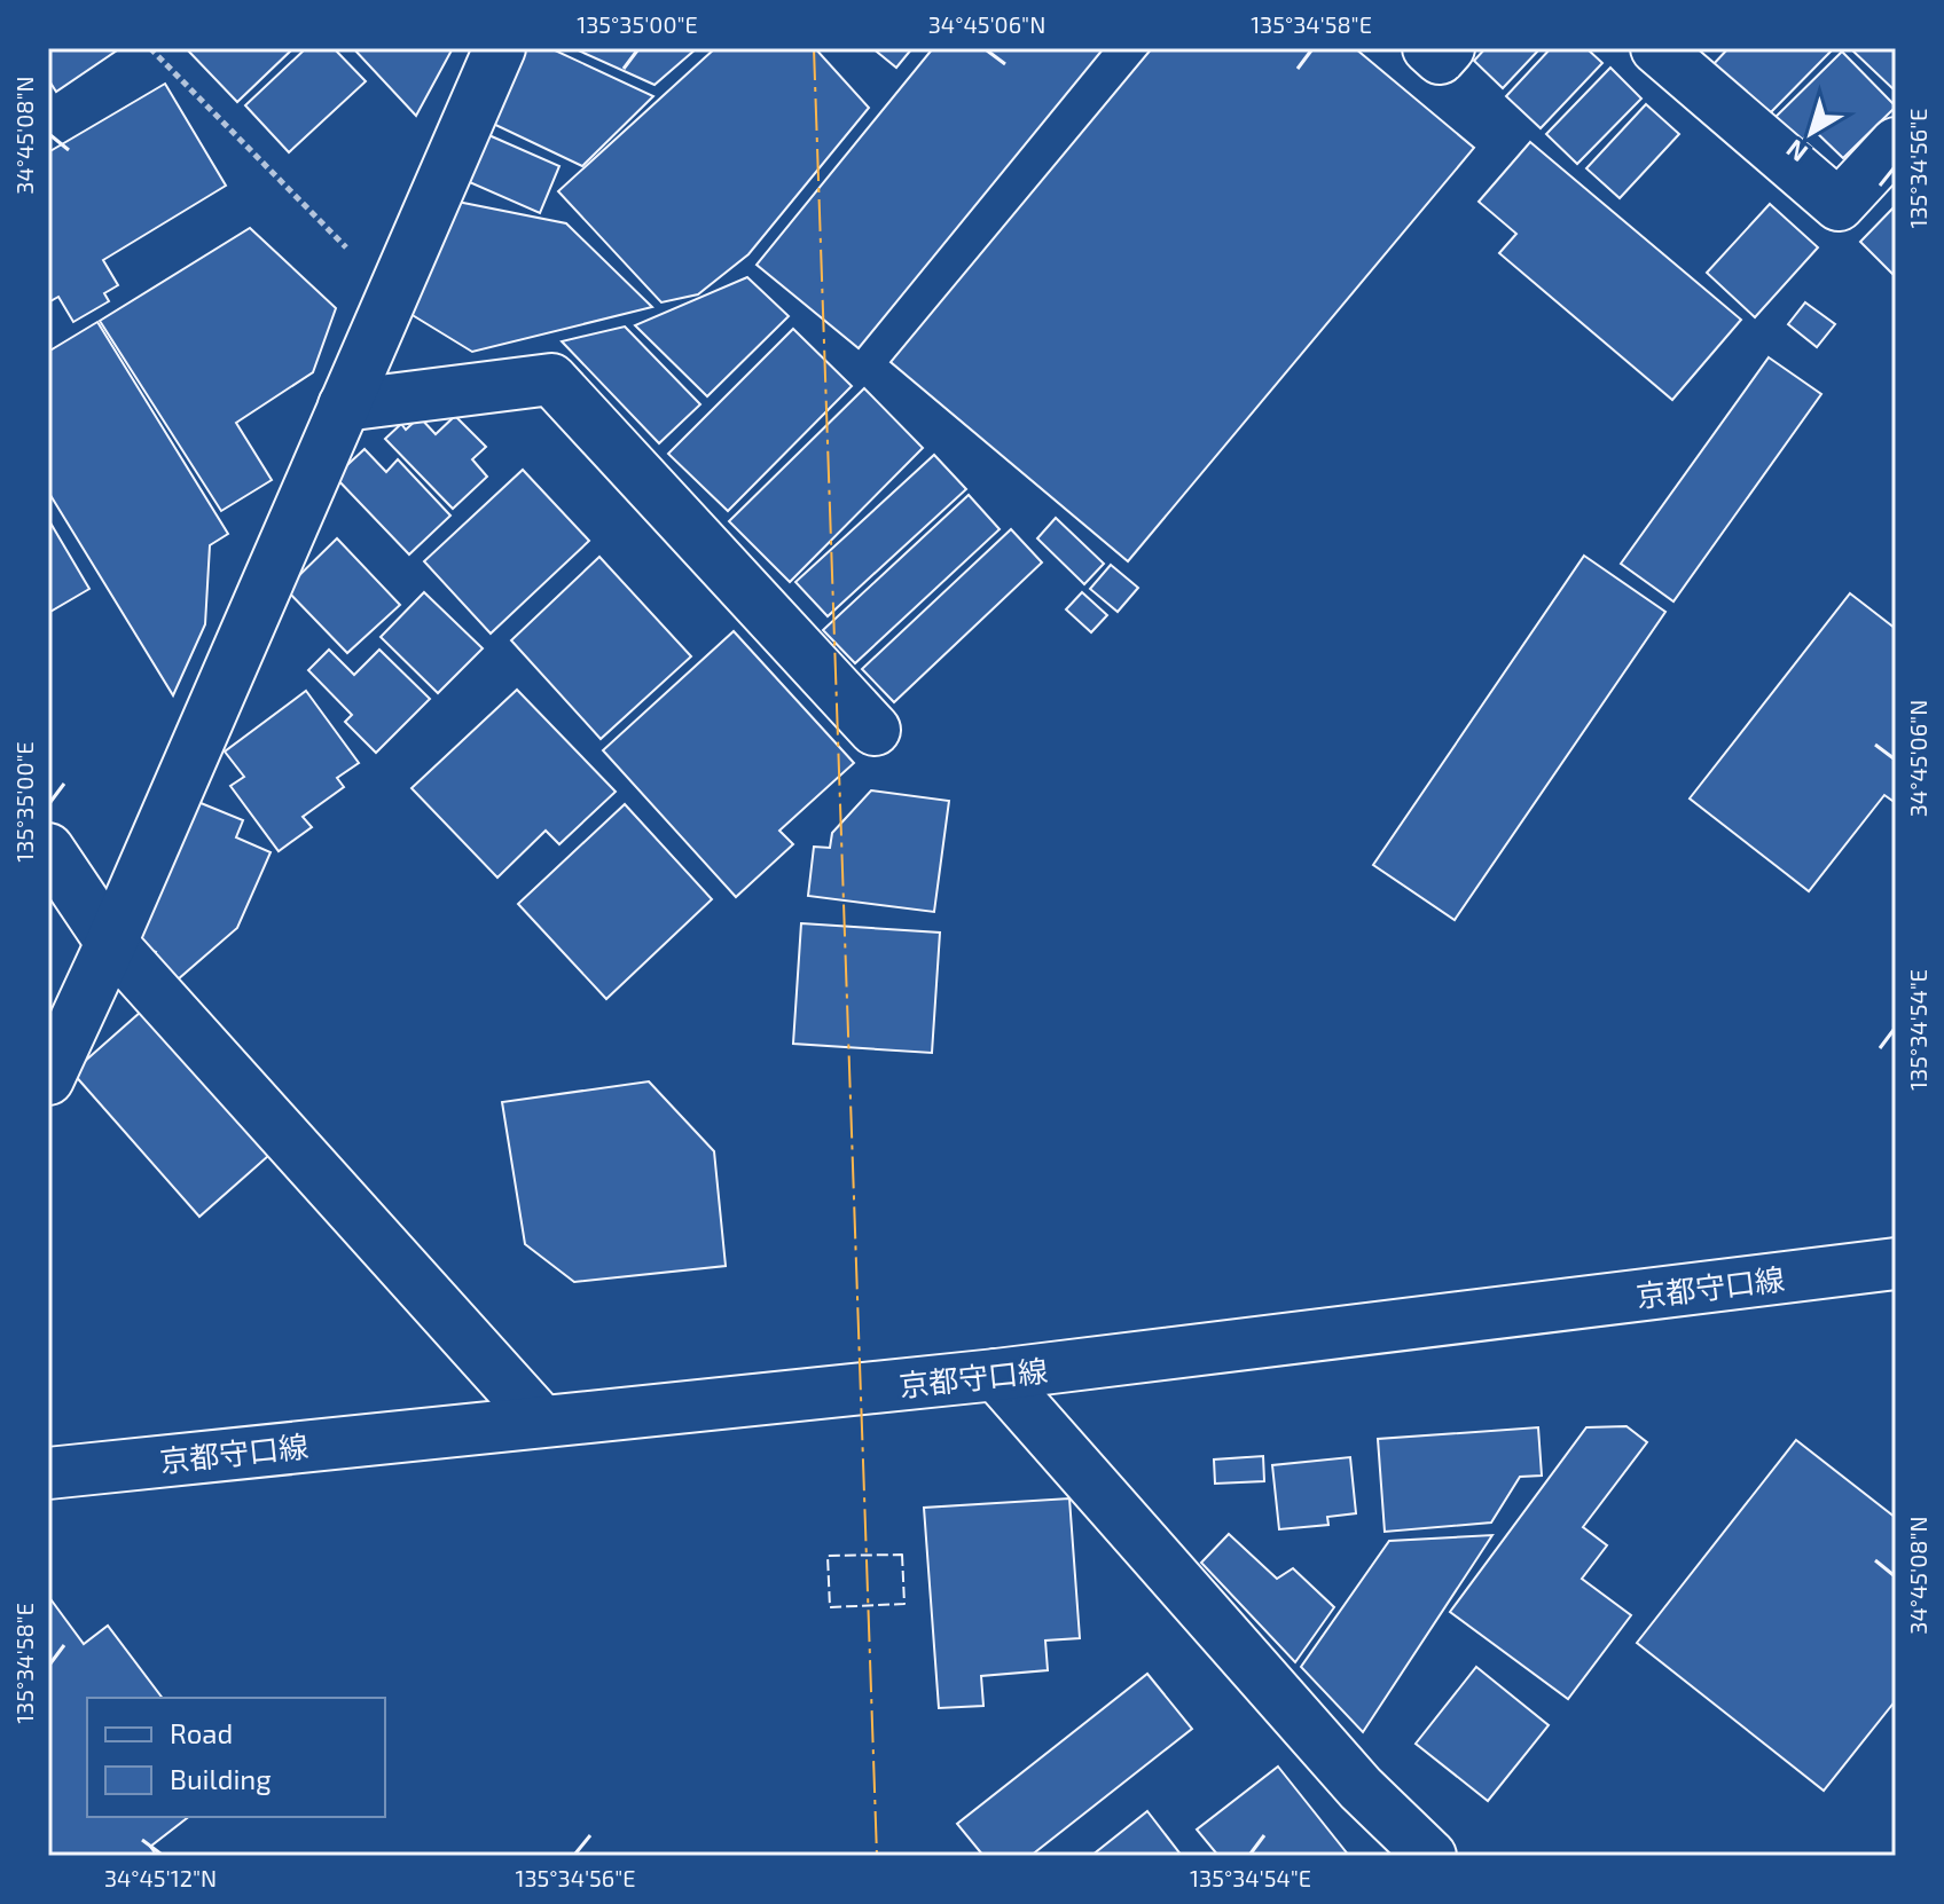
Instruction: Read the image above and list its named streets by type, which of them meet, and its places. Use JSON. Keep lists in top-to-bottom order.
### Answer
{
  "streets": {
    "street": ["京都守口線"]
  },
  "legend": ["Road", "Building"],
  "north": "bottom left",
  "coordinates": [
    "135°35'00\"E",
    "34°45'06\"N",
    "135°34'58\"E",
    "34°45'08\"N",
    "135°34'56\"E",
    "135°34'54\"E",
    "34°45'12\"N"
  ]
}
